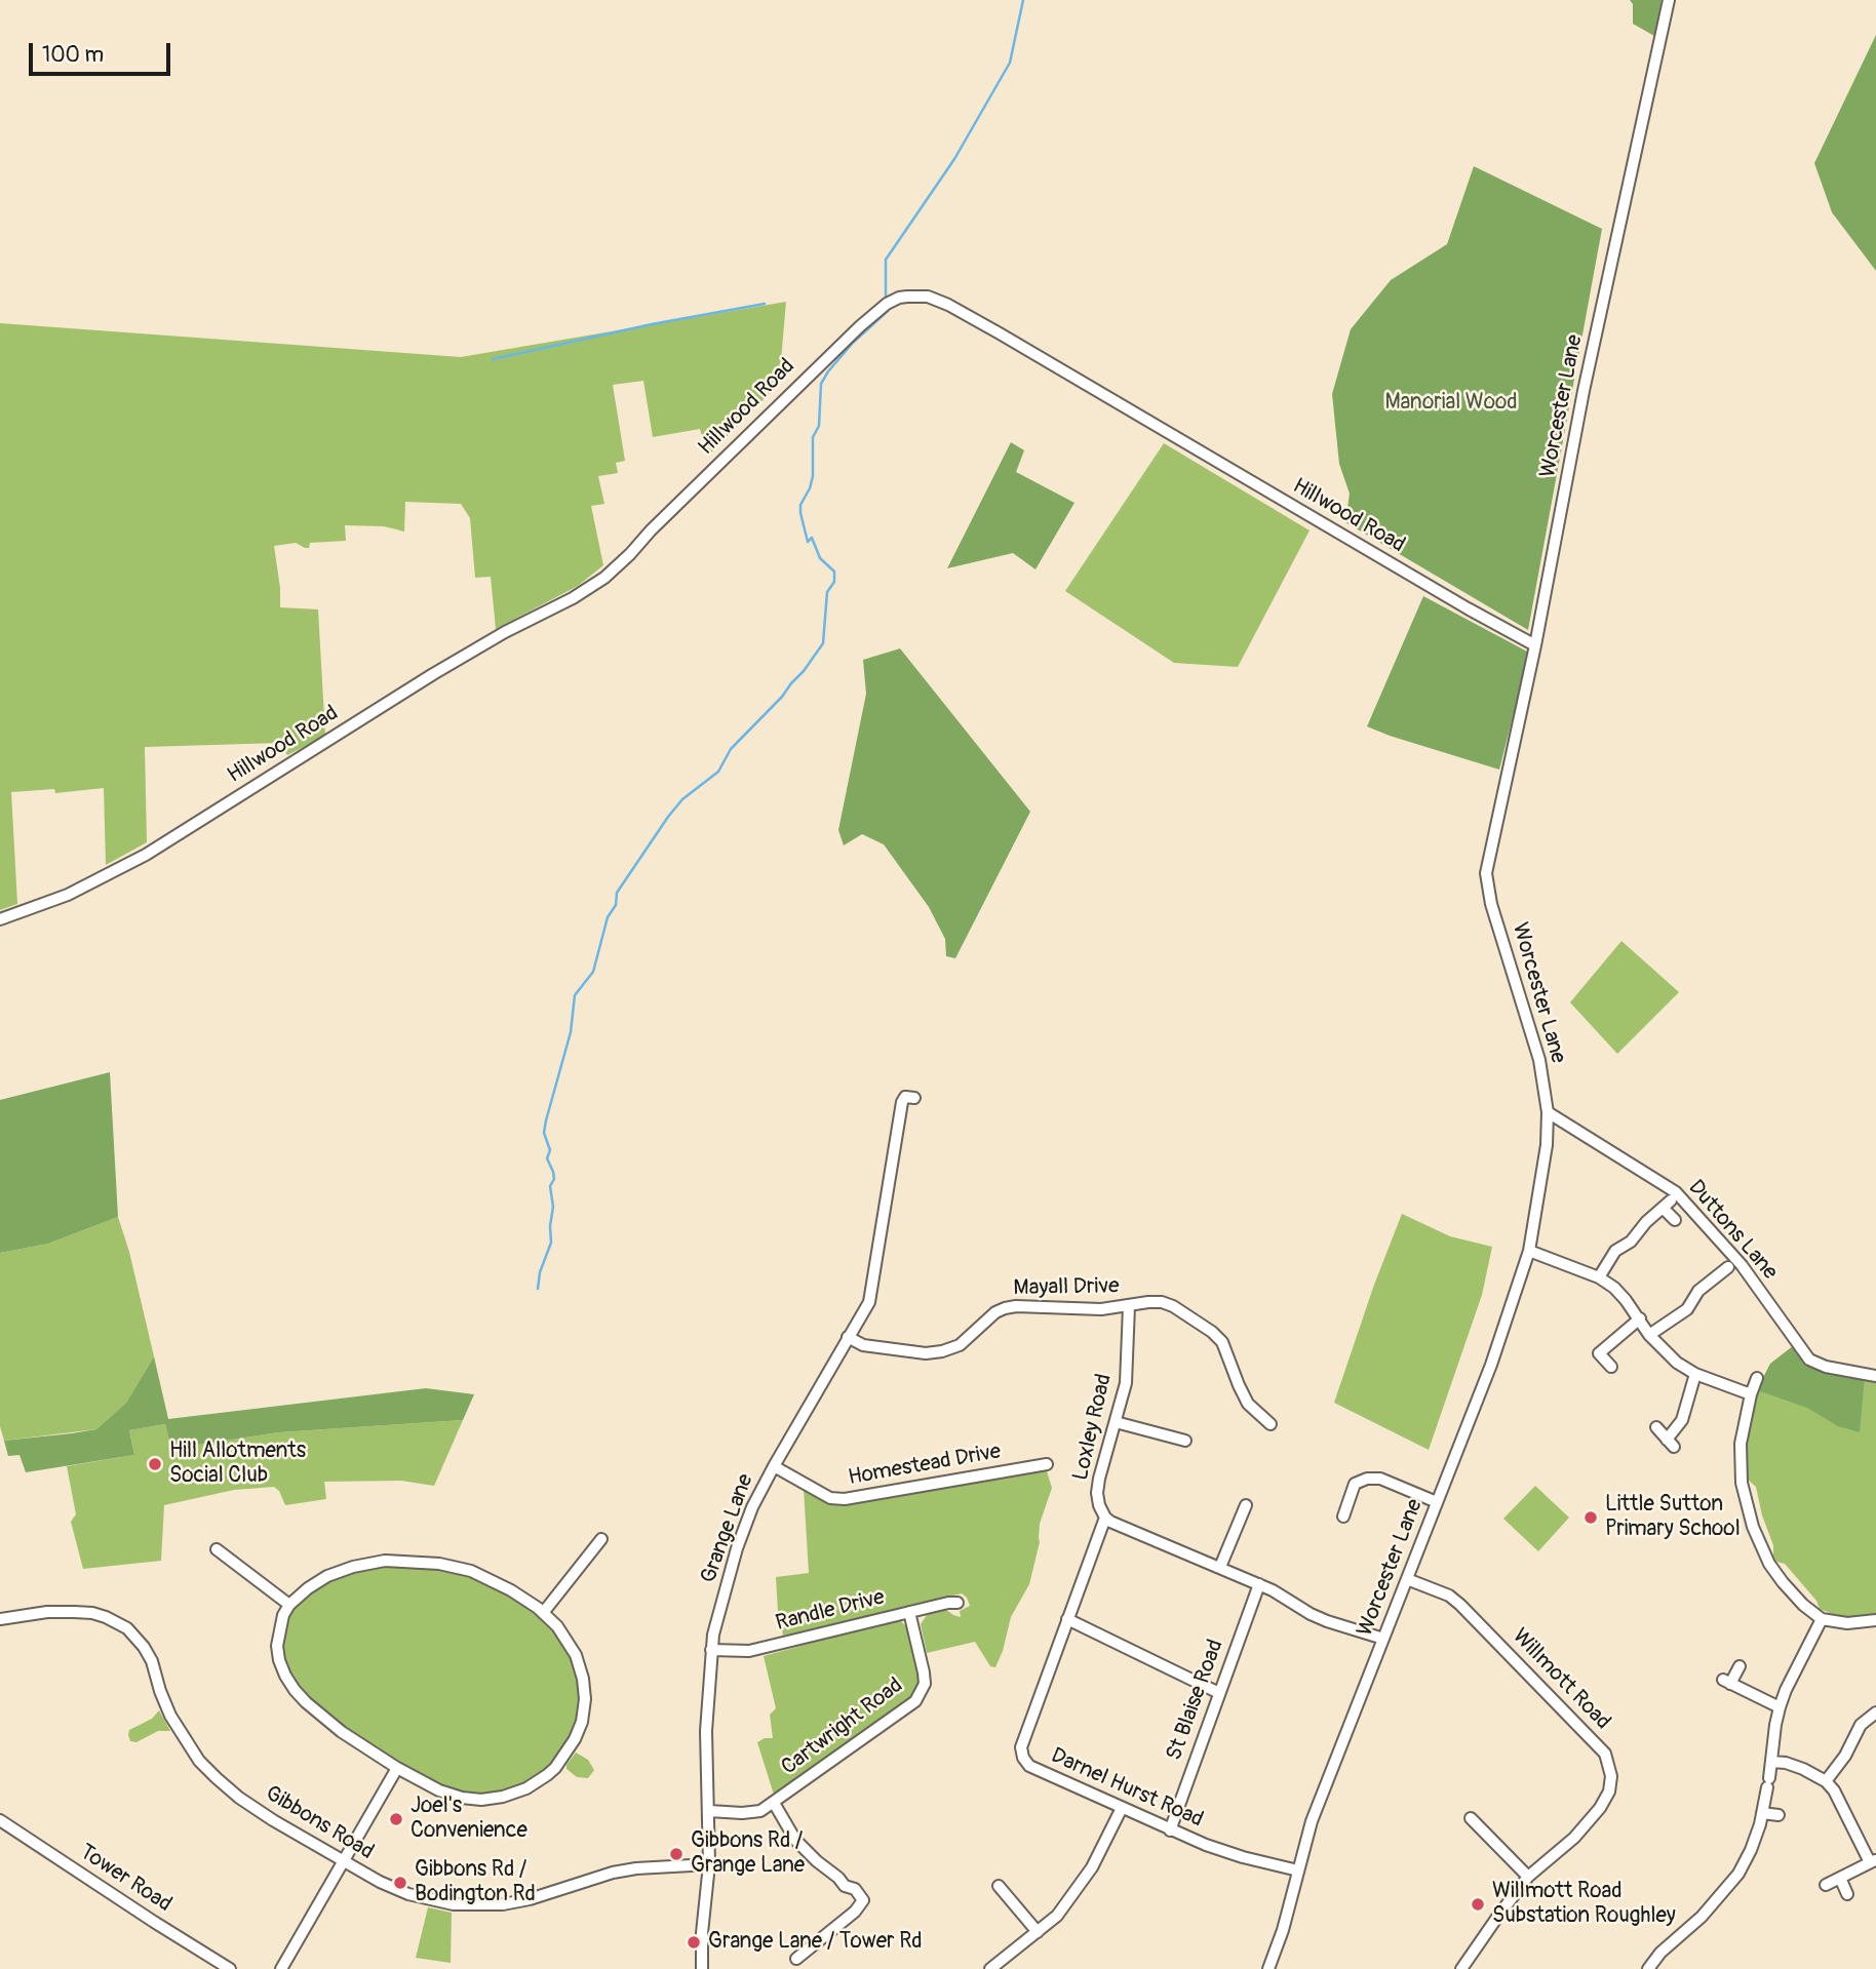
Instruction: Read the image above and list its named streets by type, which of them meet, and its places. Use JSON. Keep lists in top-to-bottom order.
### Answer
{
  "streets": {
    "street": [
      "Worcester Lane",
      "Hillwood Road",
      "Duttons Lane",
      "Mayall Drive",
      "Loxley Road",
      "Homestead Drive",
      "Grange Lane",
      "Randle Drive",
      "Willmott Road",
      "St Blaise Road",
      "Cartwright Road",
      "Darnel Hurst Road",
      "Gibbons Road",
      "Tower Road"
    ]
  },
  "crossings": [
    ["Worcester Lane", "Hillwood Road"],
    ["Worcester Lane", "Duttons Lane"],
    ["Worcester Lane", "Willmott Road"],
    ["Worcester Lane", "Darnel Hurst Road"],
    ["Mayall Drive", "Loxley Road"],
    ["Mayall Drive", "Grange Lane"],
    ["Loxley Road", "Darnel Hurst Road"],
    ["Homestead Drive", "Grange Lane"],
    ["Grange Lane", "Randle Drive"],
    ["Grange Lane", "Cartwright Road"],
    ["Grange Lane", "Gibbons Road"],
    ["Randle Drive", "Cartwright Road"],
    ["St Blaise Road", "Darnel Hurst Road"]
  ],
  "parks": ["Manorial Wood"],
  "places": [
    "Hill Allotments Social Club",
    "Little Sutton Primary School",
    "Joel's Convenience",
    "Gibbons Rd / Grange Lane",
    "Gibbons Rd / Bodington Rd",
    "Willmott Road Substation Roughley",
    "Grange Lane / Tower Rd"
  ],
  "scale_bar": "100 m"
}
